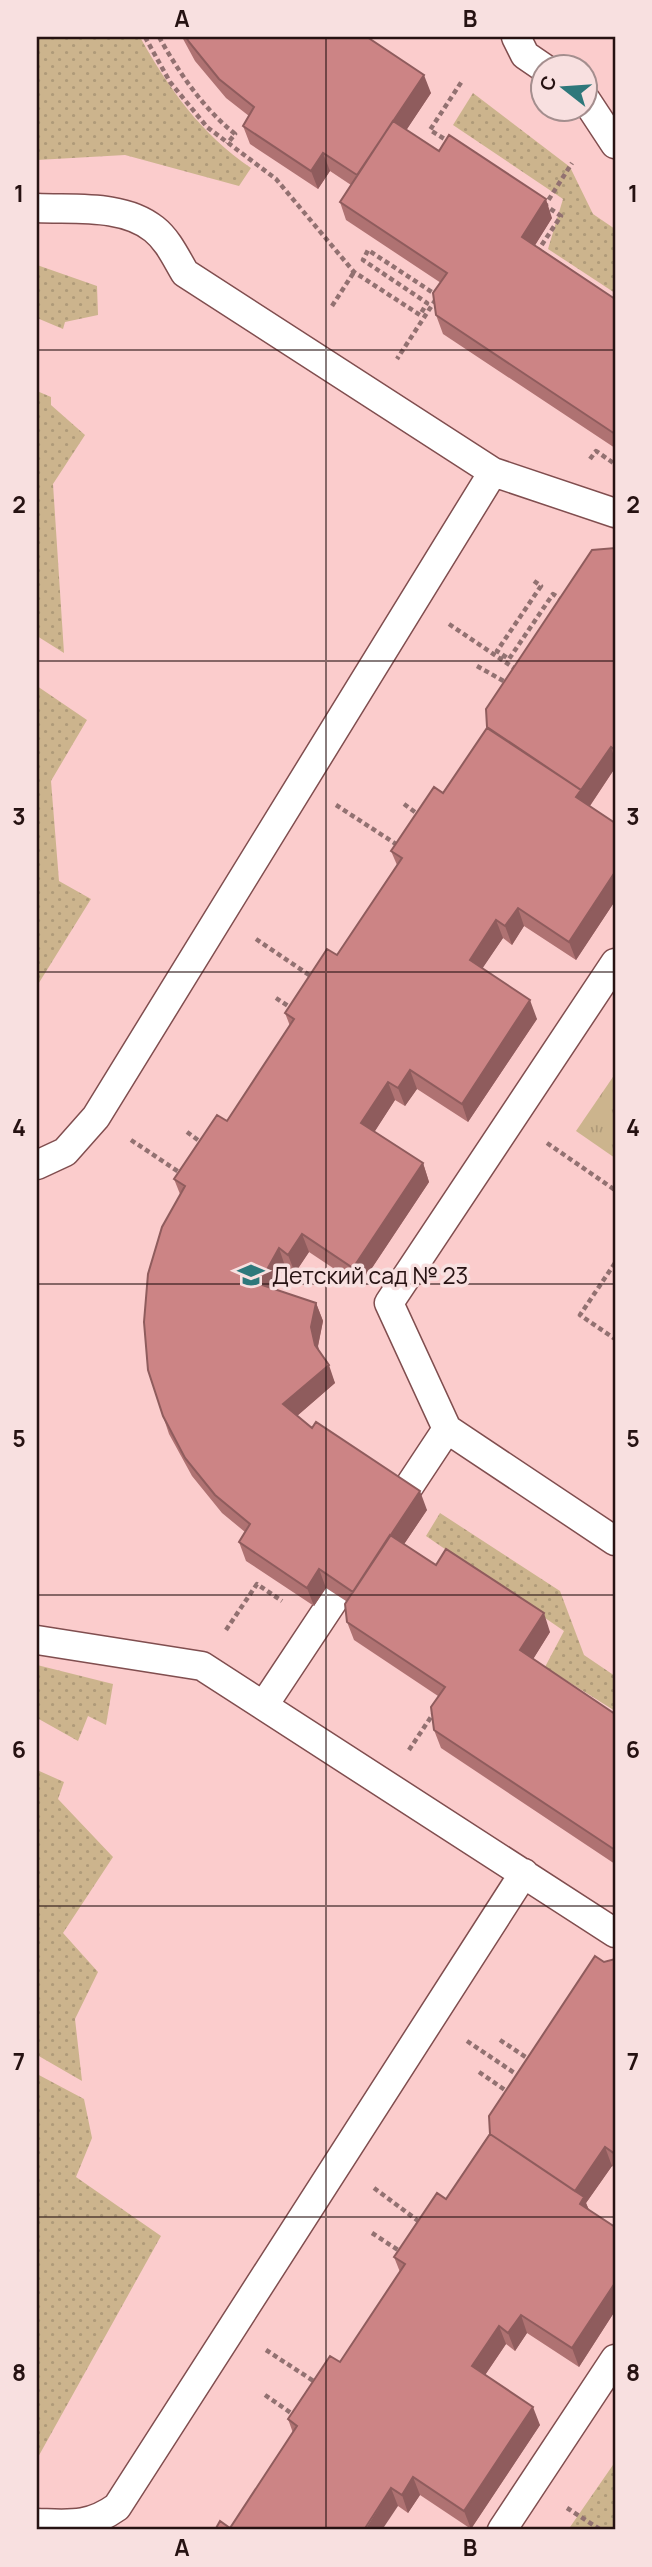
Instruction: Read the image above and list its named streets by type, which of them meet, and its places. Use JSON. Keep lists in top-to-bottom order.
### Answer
{
  "places": {
    "school or university": ["Детский сад № 23"]
  },
  "north": "left",
  "grid": {
    "columns": ["A", "B"],
    "rows": [
      "1",
      "2",
      "3",
      "4",
      "5",
      "6",
      "7",
      "8"
    ]
  }
}
